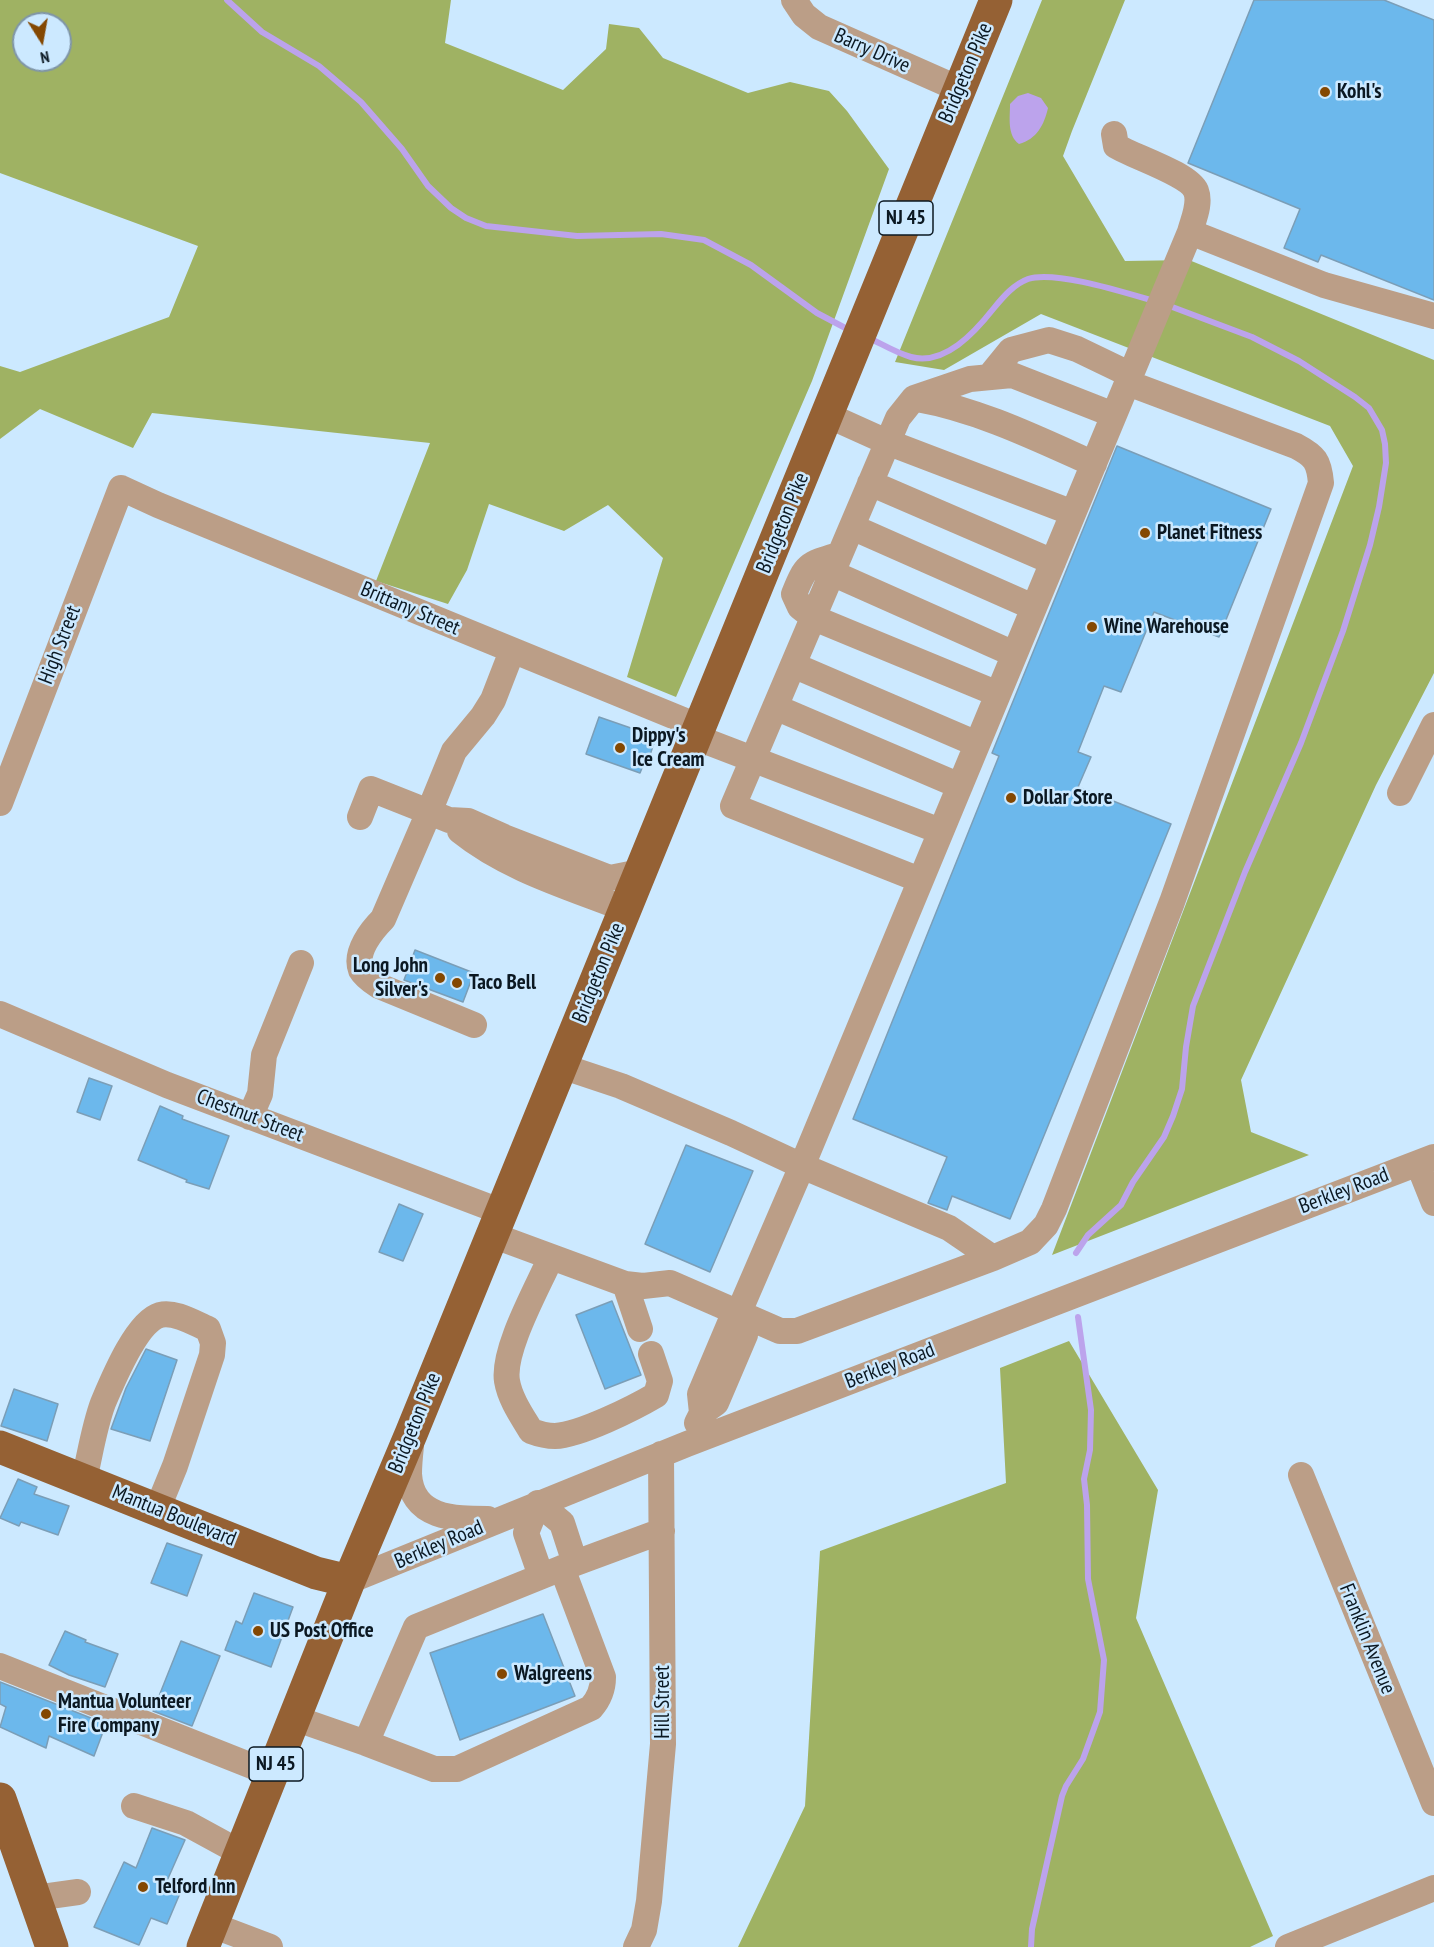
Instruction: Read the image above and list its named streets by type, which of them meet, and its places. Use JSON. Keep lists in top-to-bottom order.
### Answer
{
  "streets": {
    "main road": ["Bridgeton Pike", "NJ 45", "Mantua Boulevard"],
    "street": [
      "Barry Drive",
      "Brittany Street",
      "High Street",
      "Chestnut Street",
      "Berkley Road",
      "Franklin Avenue",
      "Hill Street"
    ]
  },
  "crossings": [
    ["Barry Drive", "Bridgeton Pike"],
    ["Bridgeton Pike", "Brittany Street"],
    ["Bridgeton Pike", "Chestnut Street"],
    ["Bridgeton Pike", "Berkley Road"],
    ["Bridgeton Pike", "Mantua Boulevard"],
    ["Brittany Street", "High Street"],
    ["Berkley Road", "Mantua Boulevard"],
    ["Berkley Road", "Hill Street"]
  ],
  "places": [
    "Kohl's",
    "Planet Fitness",
    "Wine Warehouse",
    "Dippy's Ice Cream",
    "Dollar Store",
    "Long John Silver's",
    "Taco Bell",
    "US Post Office",
    "Walgreens",
    "Mantua Volunteer Fire Company",
    "Telford Inn"
  ],
  "north": "bottom"
}
